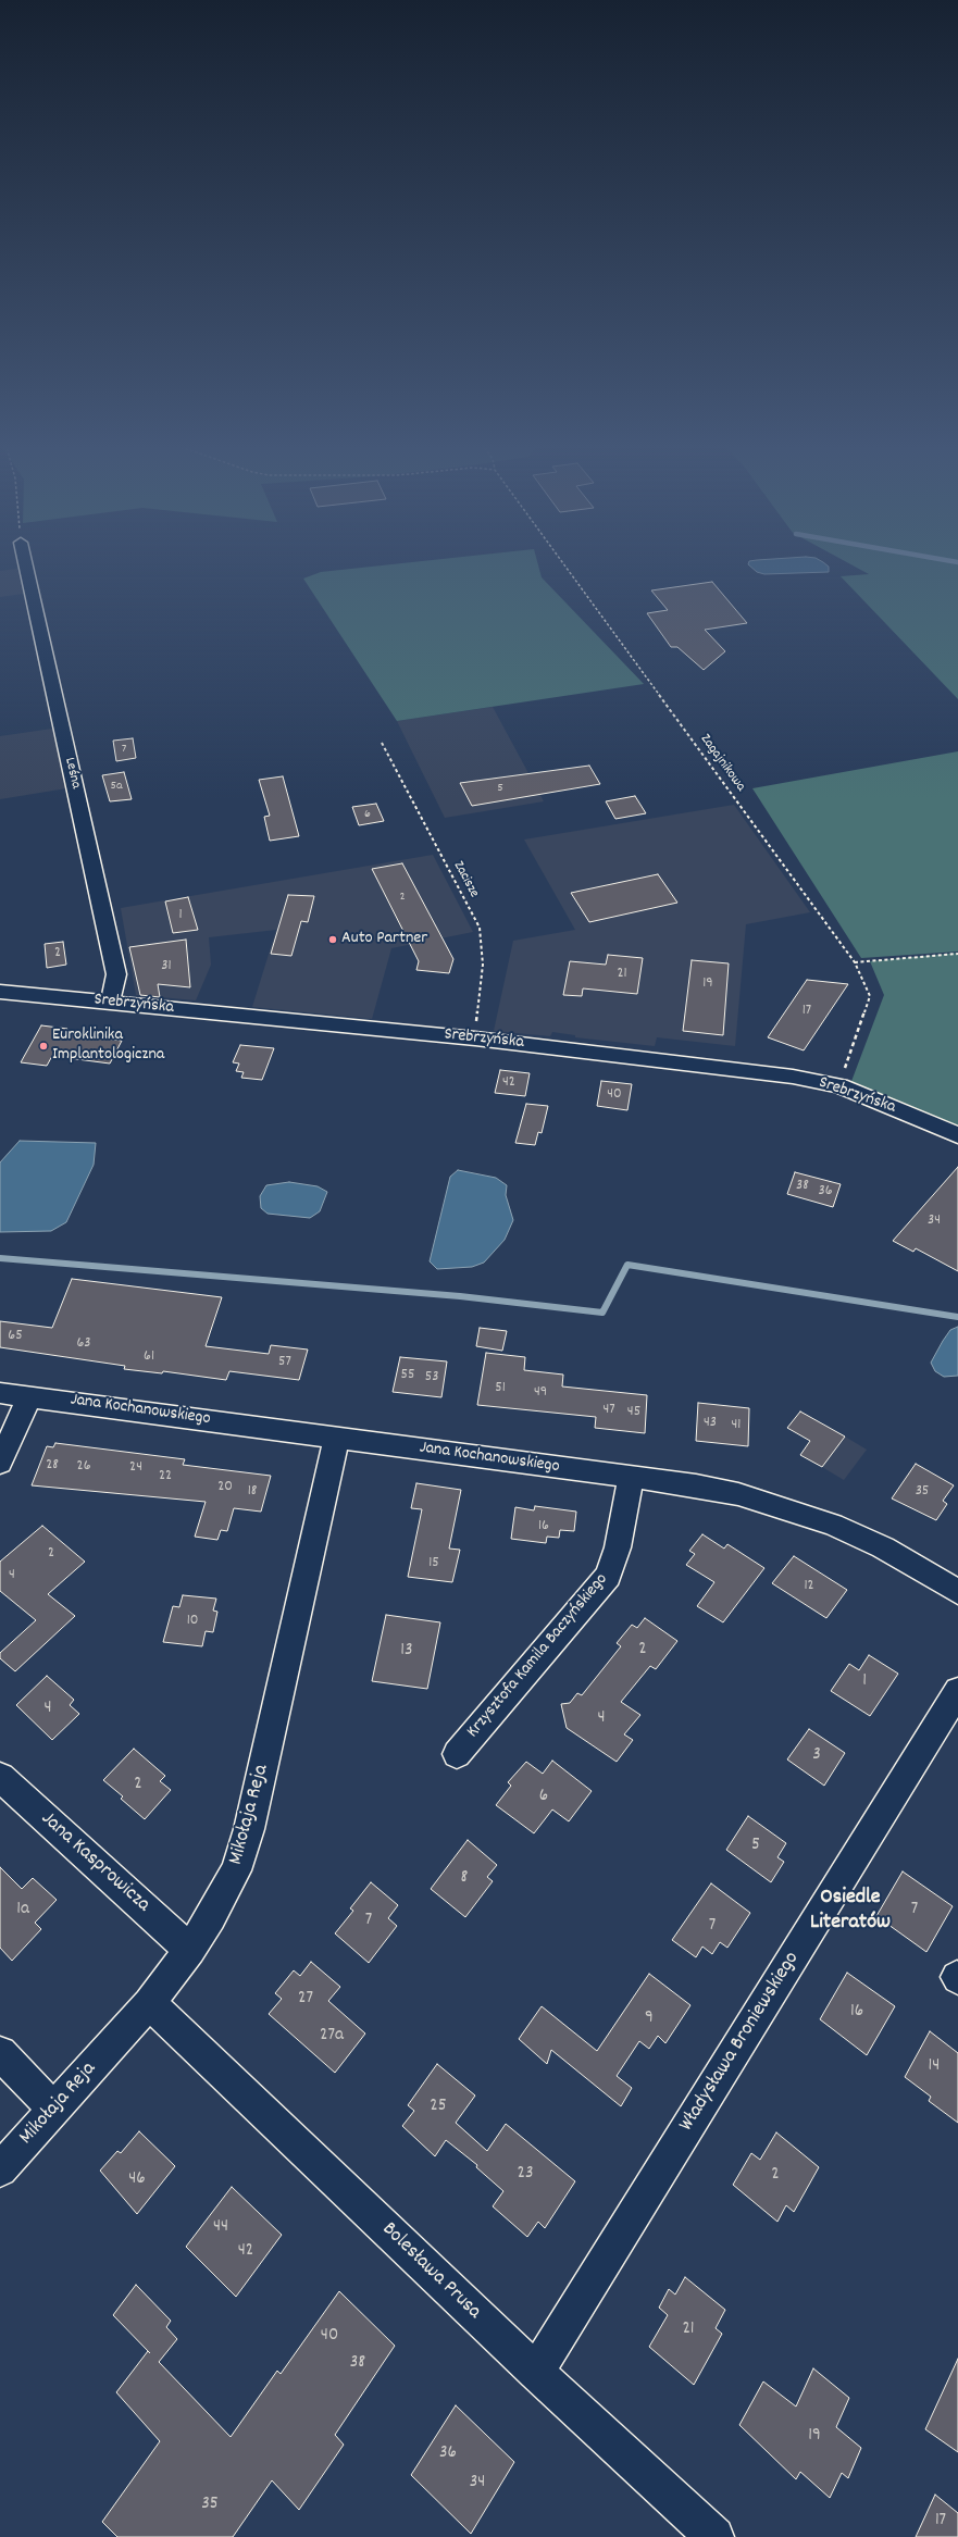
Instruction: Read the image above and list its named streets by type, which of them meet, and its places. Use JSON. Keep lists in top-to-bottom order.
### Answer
{
  "streets": {
    "street": [
      "Leśna",
      "Srebrzyńska",
      "Jana Kochanowskiego",
      "Krzysztofa Kamila Baczyńskiego",
      "Mikołaja Reja",
      "Jana Kasprowicza",
      "Władysława Broniewskiego",
      "Bolesława Prusa"
    ],
    "path": ["Zagajnikowa", "Zacisze"]
  },
  "crossings": [
    ["Zagajnikowa", "Srebrzyńska"],
    ["Leśna", "Srebrzyńska"],
    ["Zacisze", "Srebrzyńska"],
    ["Jana Kochanowskiego", "Krzysztofa Kamila Baczyńskiego"],
    ["Jana Kochanowskiego", "Mikołaja Reja"],
    ["Mikołaja Reja", "Jana Kasprowicza"],
    ["Mikołaja Reja", "Bolesława Prusa"],
    ["Władysława Broniewskiego", "Bolesława Prusa"]
  ],
  "districts": ["Osiedle Literatów"],
  "places": ["Auto Partner", "Euroklinika Implantologiczna"],
  "house_numbers": [
    "7",
    "5a",
    "5",
    "6",
    "2",
    "1",
    "2",
    "31",
    "21",
    "19",
    "17",
    "42",
    "40",
    "38",
    "36",
    "34",
    "65",
    "63",
    "61",
    "57",
    "55",
    "53",
    "51",
    "49",
    "47",
    "45",
    "43",
    "41",
    "28",
    "26",
    "24",
    "22",
    "20",
    "18",
    "35",
    "16",
    "2",
    "15",
    "4",
    "12",
    "10",
    "2",
    "13",
    "1",
    "4",
    "4",
    "3",
    "2",
    "6",
    "5",
    "8",
    "1a",
    "7",
    "7",
    "7",
    "27",
    "16",
    "9",
    "27a",
    "14",
    "25",
    "23",
    "2",
    "46",
    "44",
    "42",
    "21",
    "40",
    "38",
    "19",
    "36",
    "34",
    "35",
    "17"
  ]
}
